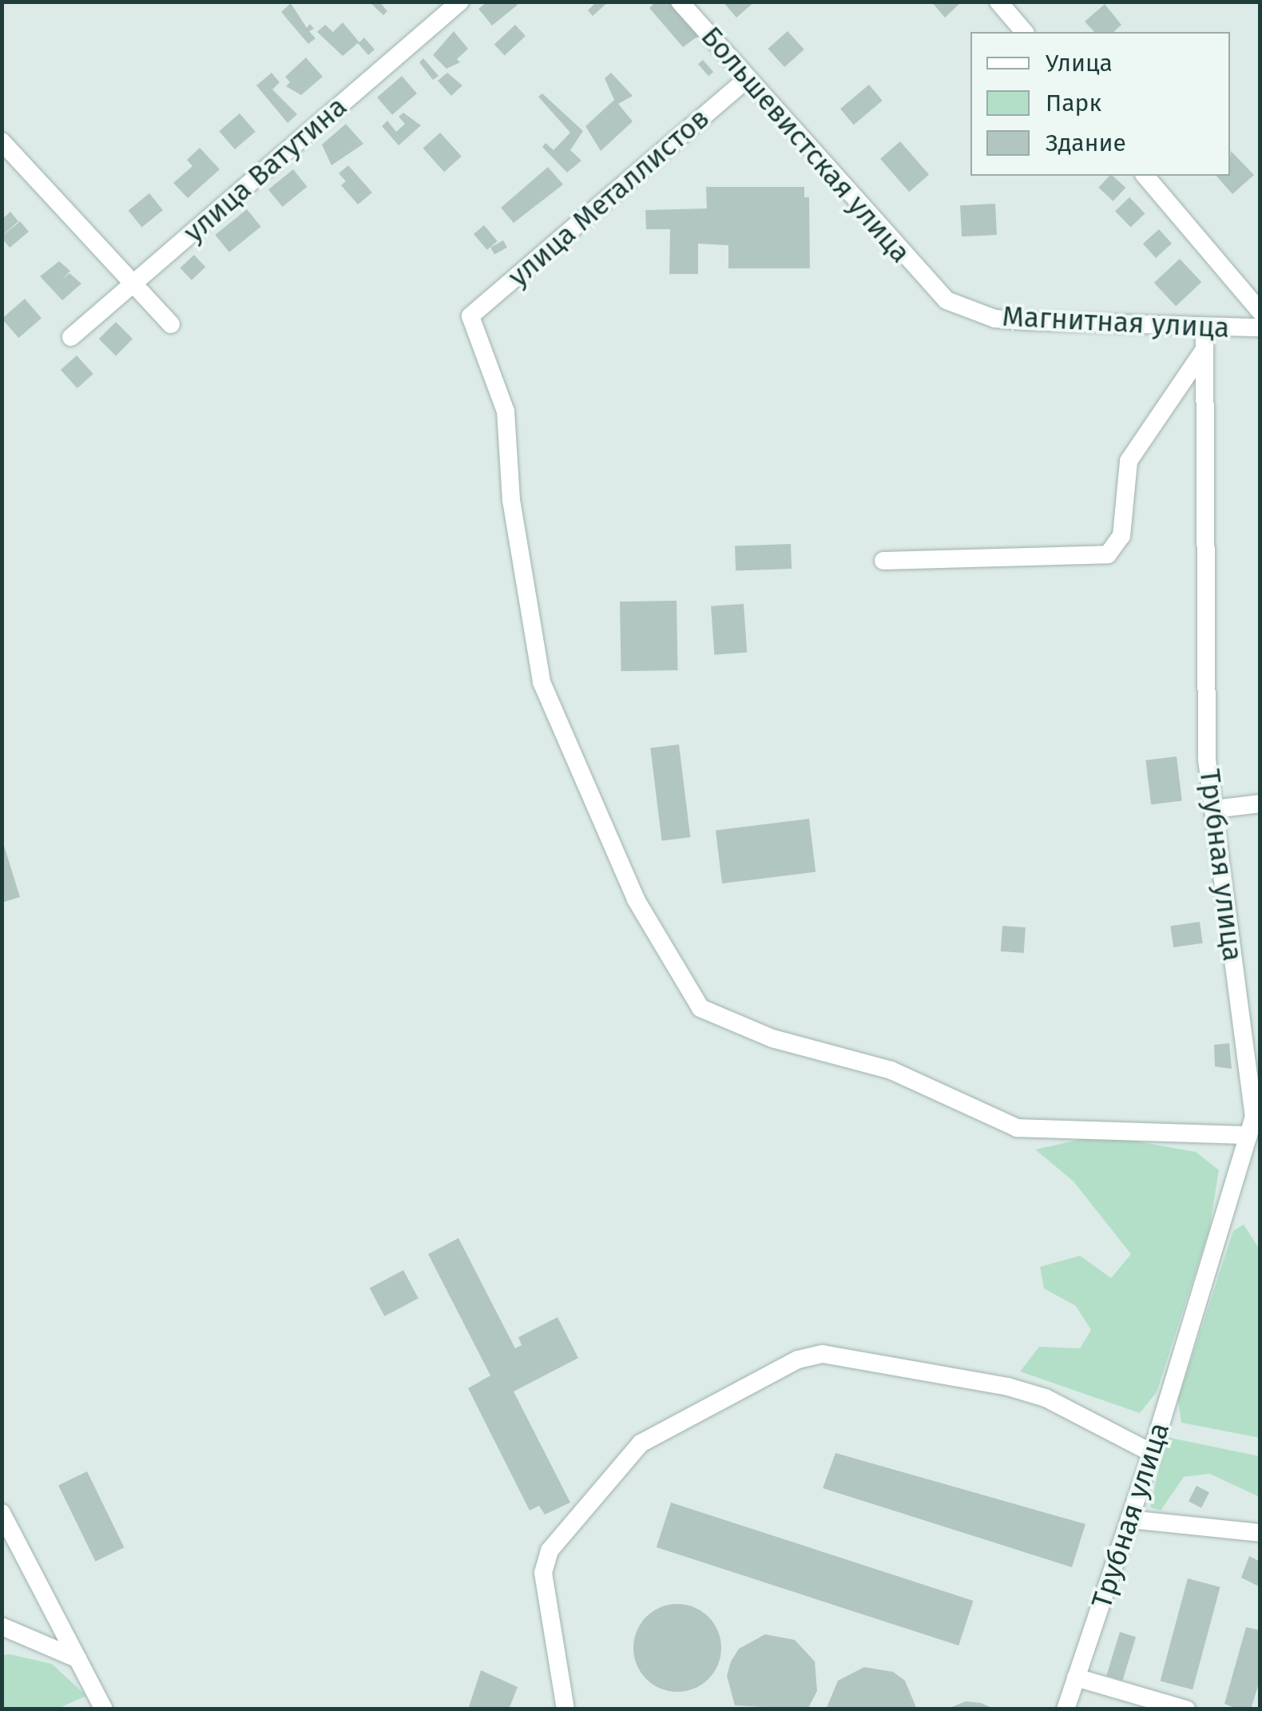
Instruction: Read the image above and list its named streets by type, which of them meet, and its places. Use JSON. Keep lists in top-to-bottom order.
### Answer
{
  "streets": {
    "street": [
      "Большевистская улица",
      "улица Ватутина",
      "улица Металлистов",
      "Магнитная улица",
      "Трубная улица"
    ]
  },
  "crossings": [
    ["Большевистская улица", "улица Металлистов"],
    ["Большевистская улица", "Магнитная улица"],
    ["улица Металлистов", "Трубная улица"],
    ["Магнитная улица", "Трубная улица"]
  ],
  "legend": ["Улица", "Парк", "Здание"]
}
